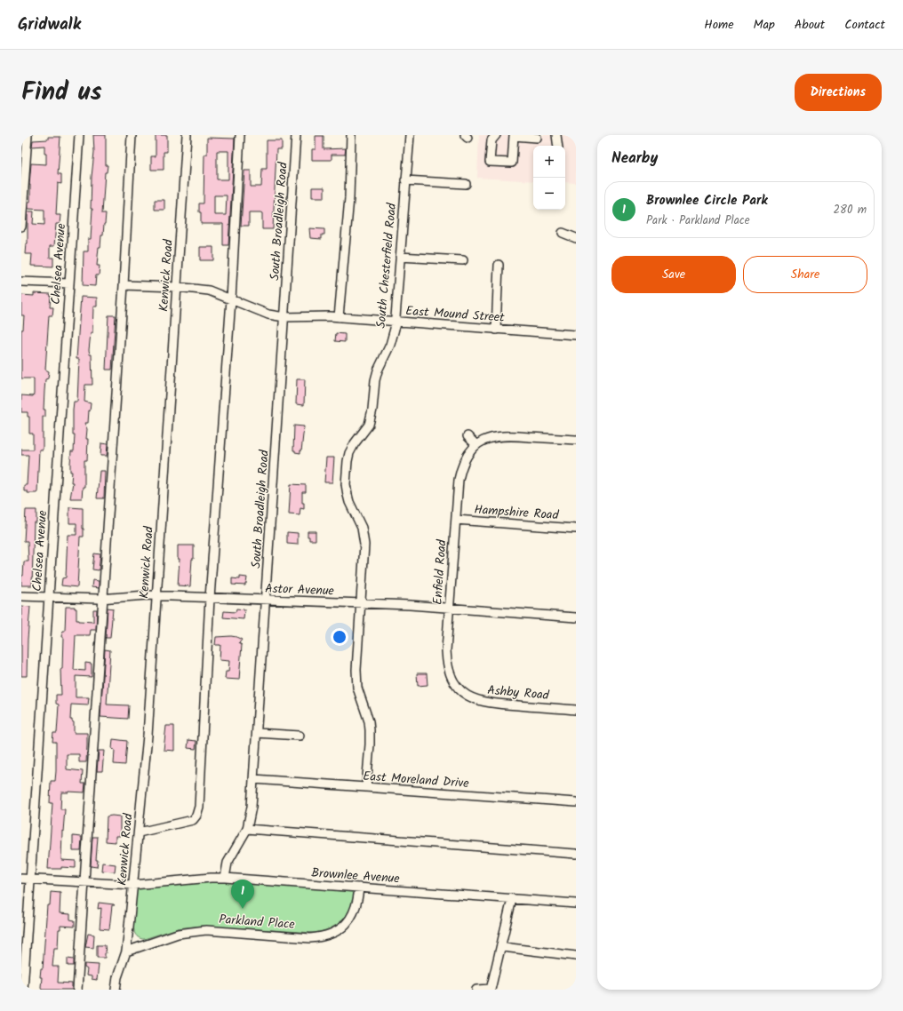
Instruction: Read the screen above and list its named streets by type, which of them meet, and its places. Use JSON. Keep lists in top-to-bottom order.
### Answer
{
  "streets": {
    "street": [
      "South Broadleigh Road",
      "Chelsea Avenue",
      "South Chesterfield Road",
      "Kenwick Road",
      "East Mound Street",
      "Hampshire Road",
      "Enfield Road",
      "Astor Avenue",
      "Ashby Road",
      "East Moreland Drive",
      "Brownlee Avenue",
      "Parkland Place"
    ]
  },
  "crossings": [
    ["South Broadleigh Road", "East Mound Street"],
    ["South Broadleigh Road", "Astor Avenue"],
    ["South Broadleigh Road", "East Moreland Drive"],
    ["South Broadleigh Road", "Brownlee Avenue"],
    ["Chelsea Avenue", "Astor Avenue"],
    ["Chelsea Avenue", "Brownlee Avenue"],
    ["South Chesterfield Road", "East Mound Street"],
    ["South Chesterfield Road", "Astor Avenue"],
    ["South Chesterfield Road", "East Moreland Drive"],
    ["Kenwick Road", "East Mound Street"],
    ["Kenwick Road", "Astor Avenue"],
    ["Kenwick Road", "Brownlee Avenue"],
    ["Kenwick Road", "Parkland Place"],
    ["Hampshire Road", "Enfield Road"],
    ["Enfield Road", "Astor Avenue"],
    ["Enfield Road", "Ashby Road"],
    ["Brownlee Avenue", "Parkland Place"]
  ],
  "page": {
    "header": "Gridwalk",
    "nav": [
      "Home",
      "Map",
      "About",
      "Contact"
    ],
    "title": "Find us",
    "buttons": [
      "Directions",
      ["Save", "Share"]
    ],
    "heading": "Nearby",
    "map_buttons": ["+", "−"],
    "list": [
      {
        "mark": "1",
        "name": "Brownlee Circle Park",
        "note": "Park · Parkland Place",
        "value": "280 m"
      }
    ],
    "pins": "1"
  }
}
